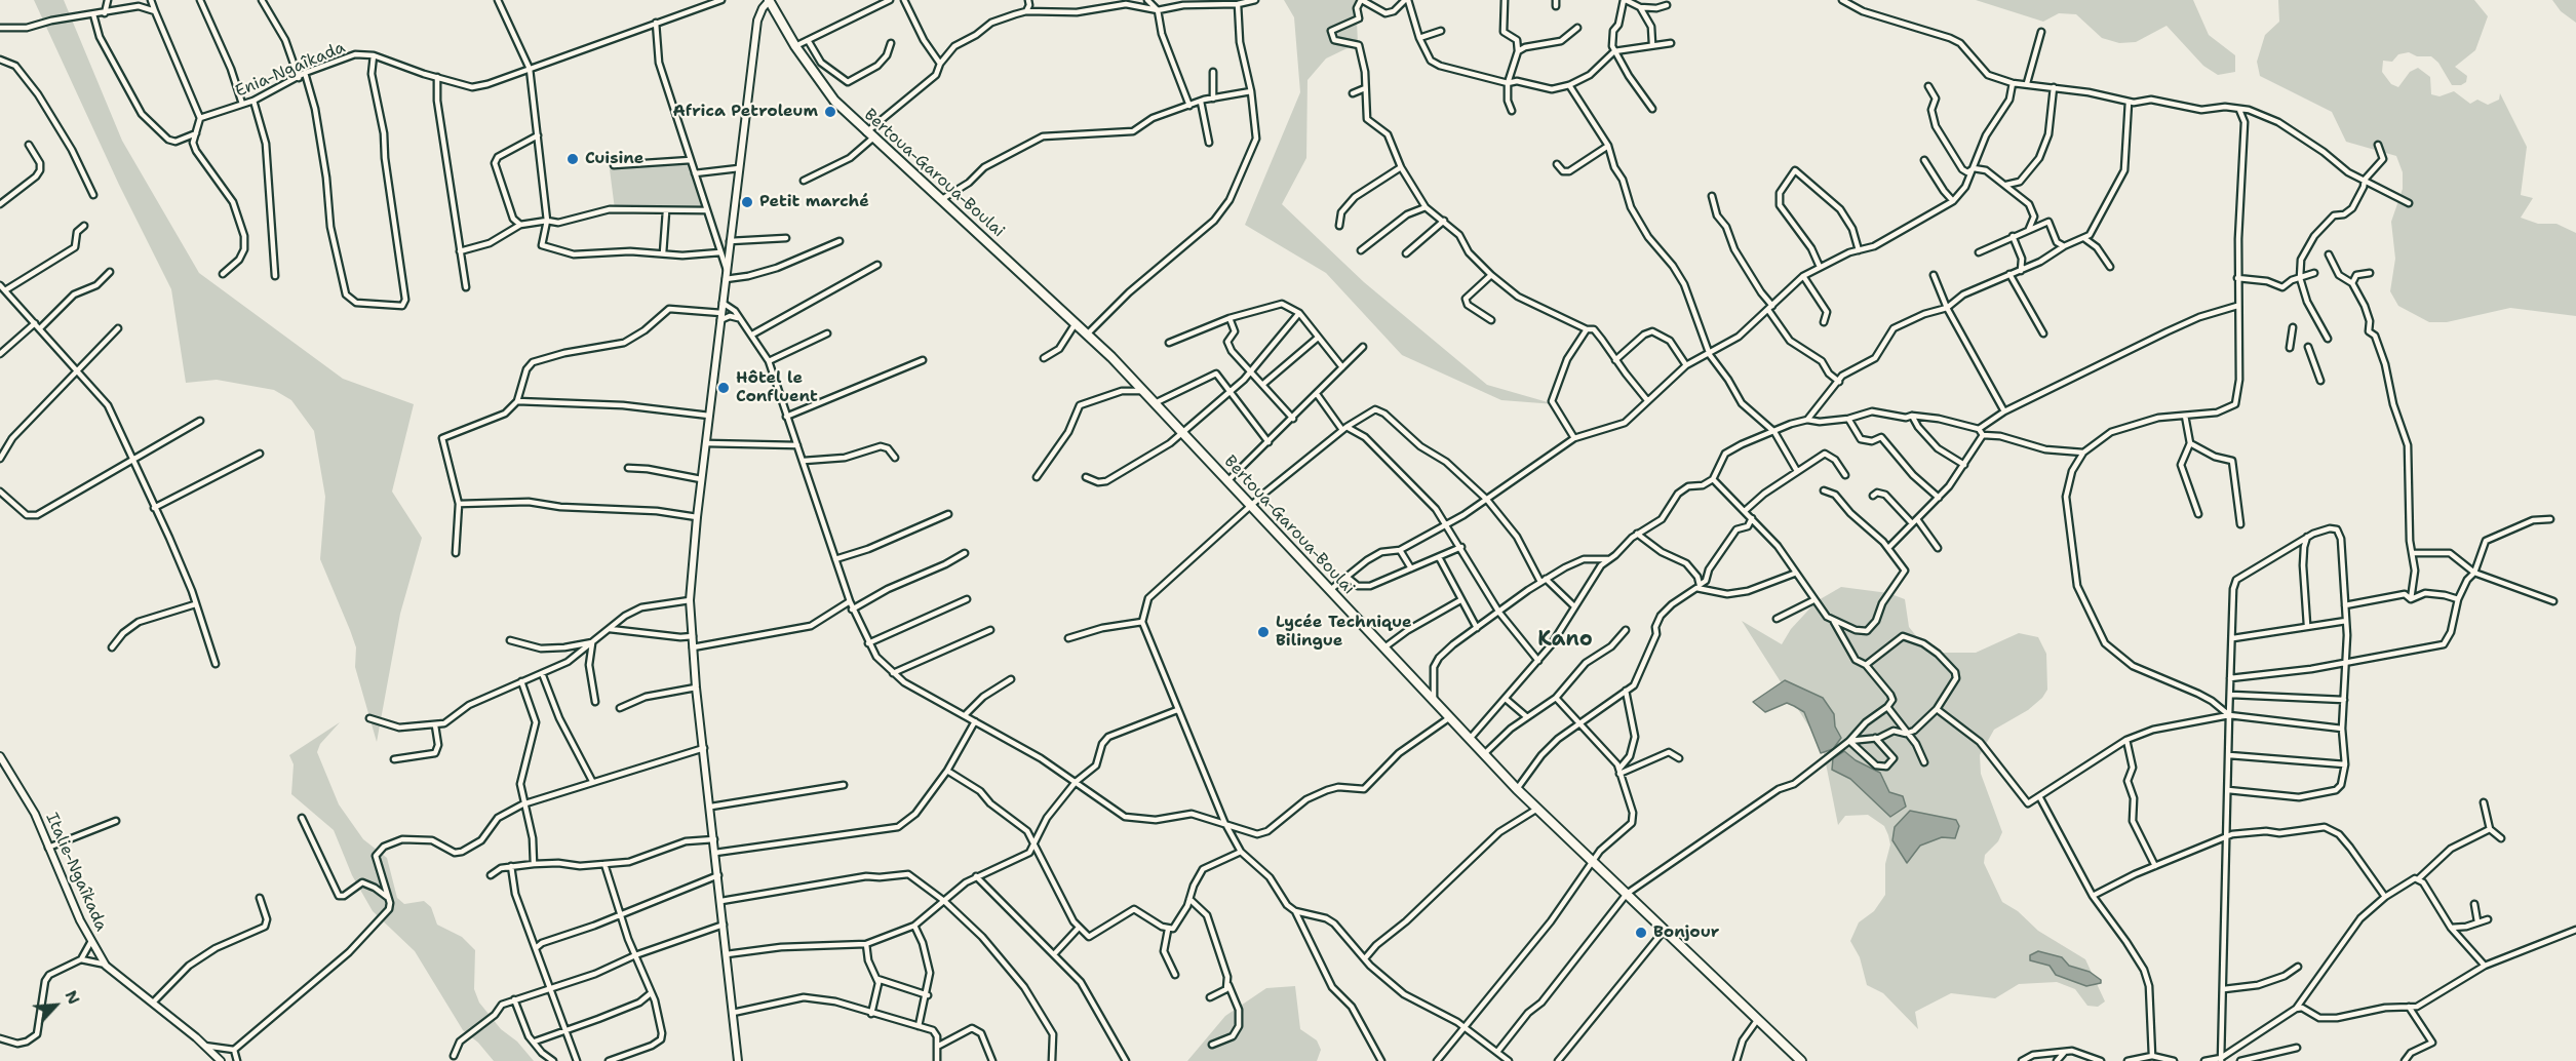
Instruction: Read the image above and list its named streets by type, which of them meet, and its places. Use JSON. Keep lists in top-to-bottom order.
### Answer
{
  "streets": {
    "highway": ["Bertoua-Garoua-Boulai"],
    "street": ["Enia-Ngaîkada", "Italie-Ngaîkada"]
  },
  "districts": ["Kano"],
  "places": [
    "Africa Petroleum",
    "Cuisine",
    "Petit marché",
    "Hôtel le Confluent",
    "Lycée Technique Bilingue",
    "Bonjour"
  ],
  "north": "top right"
}
